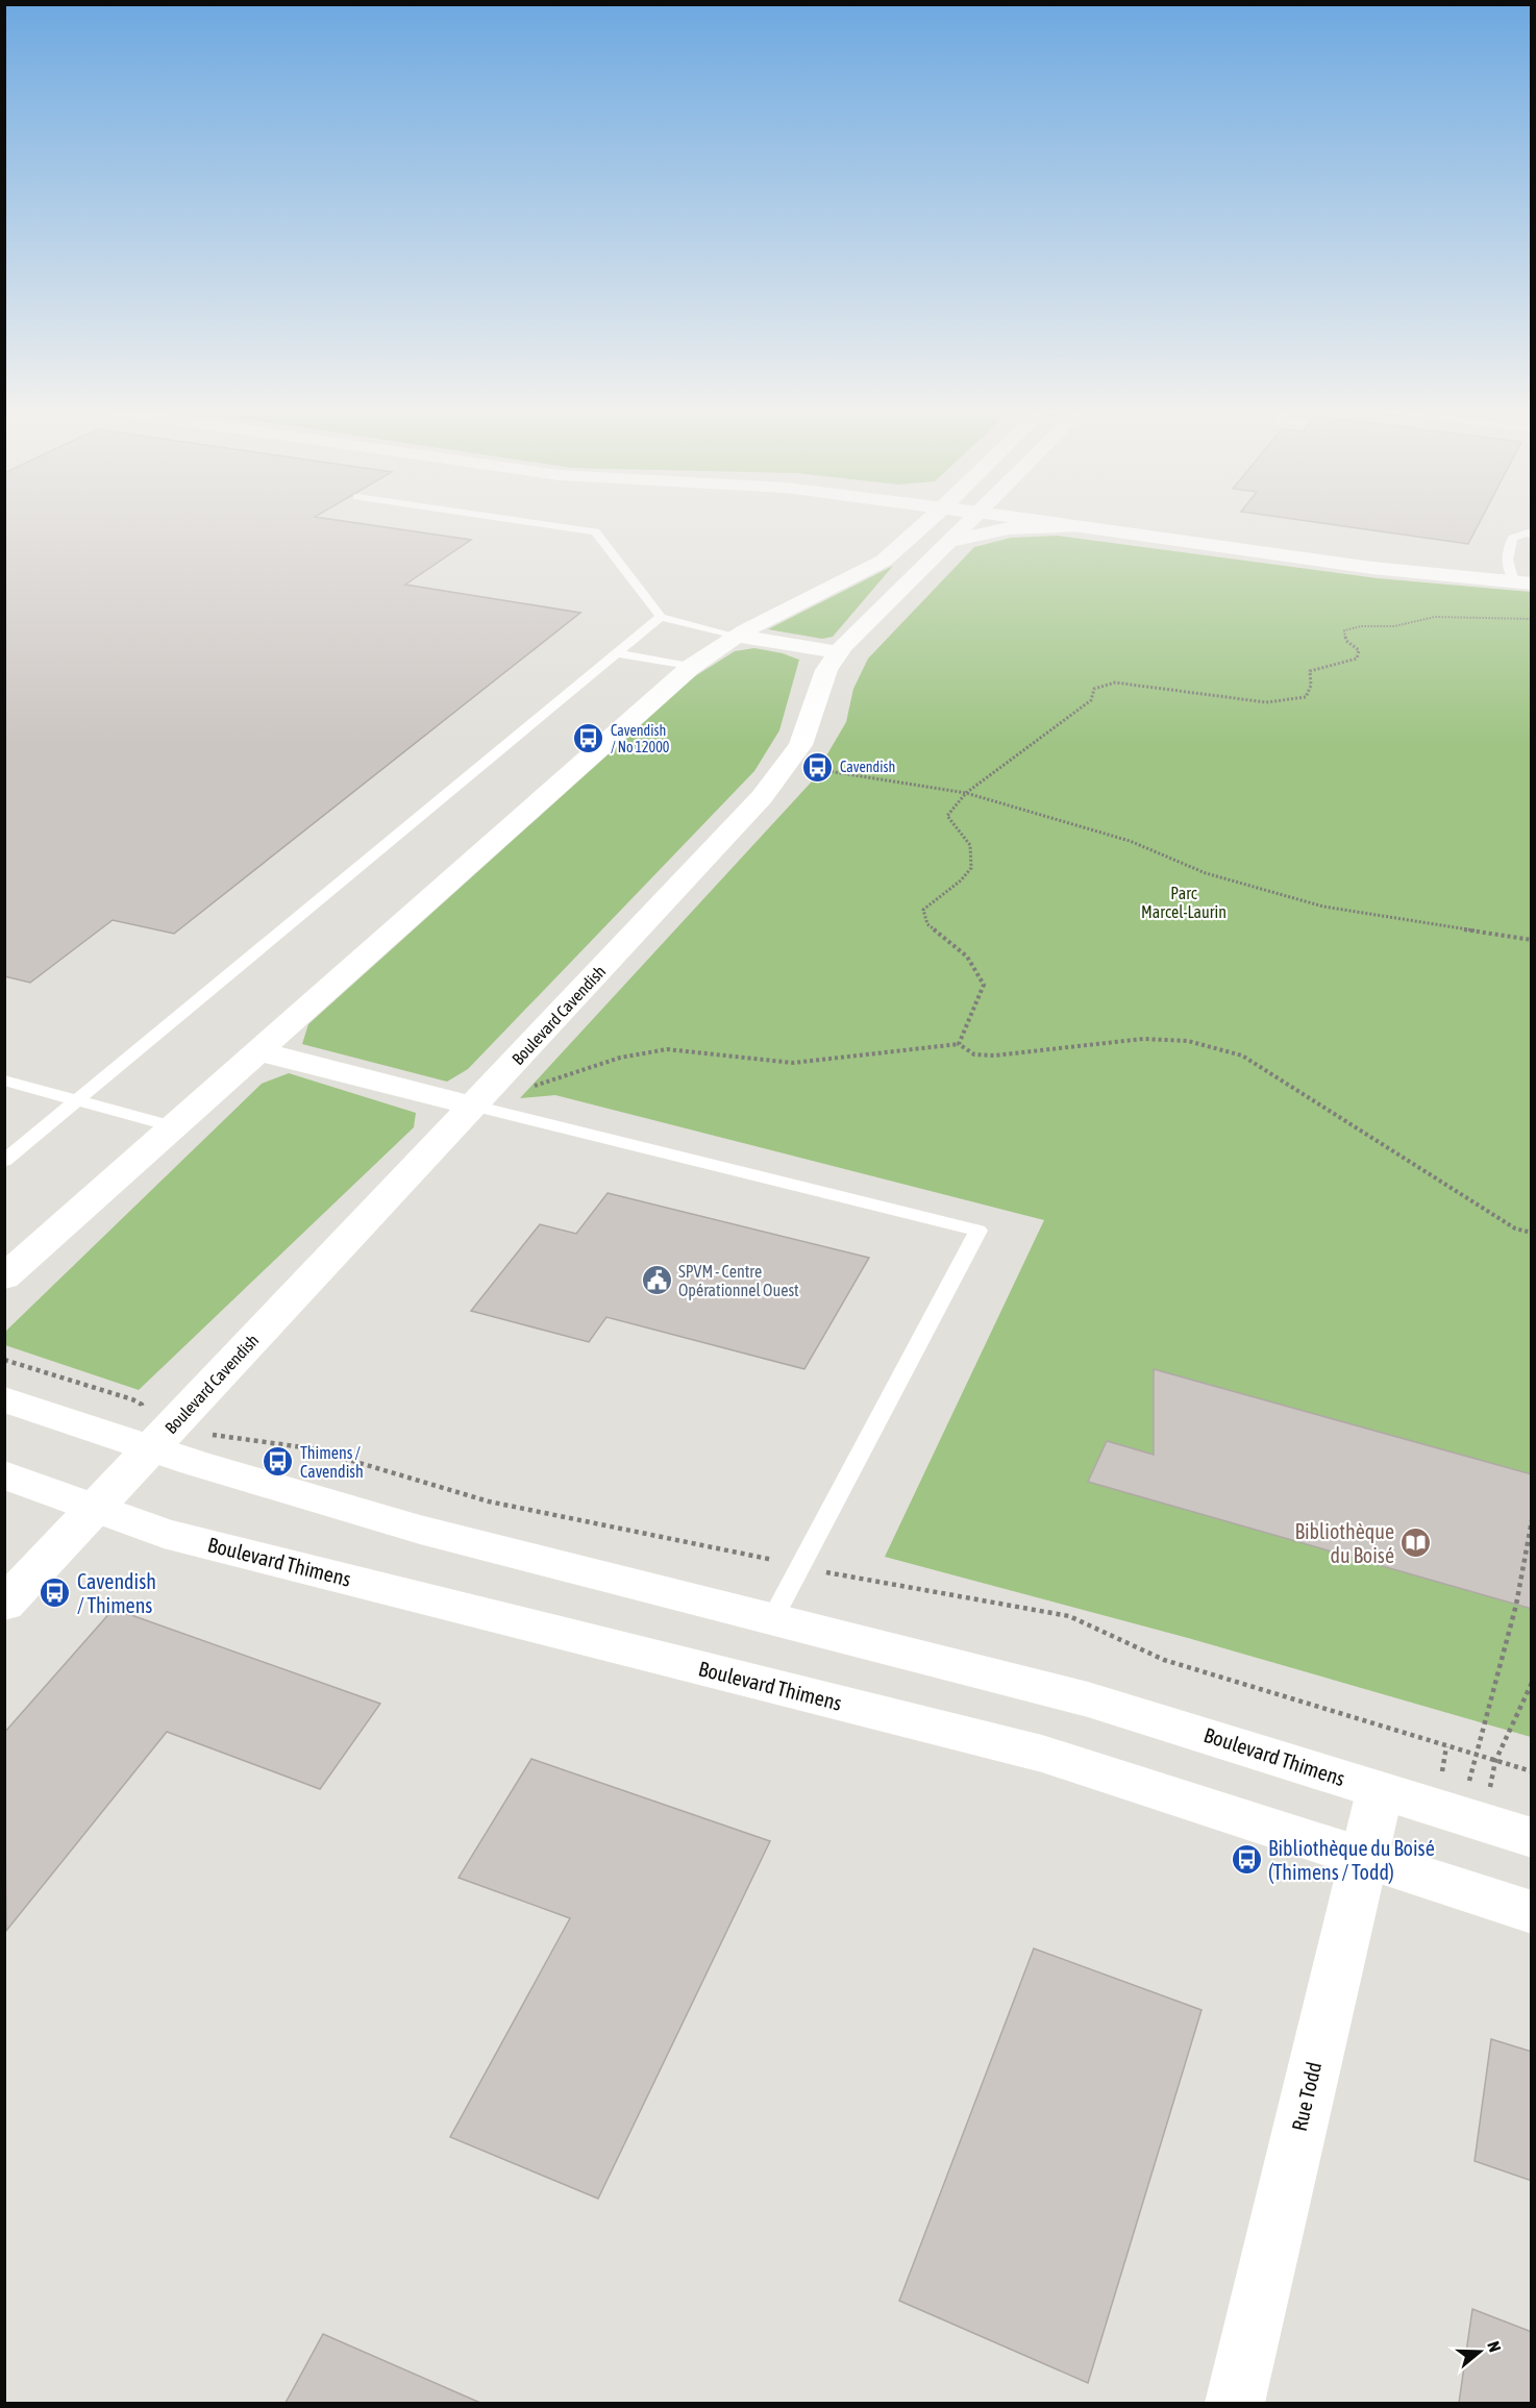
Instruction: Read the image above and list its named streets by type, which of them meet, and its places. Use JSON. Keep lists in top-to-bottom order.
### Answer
{
  "streets": {
    "street": ["Boulevard Cavendish", "Boulevard Thimens", "Rue Todd"]
  },
  "crossings": [
    ["Boulevard Cavendish", "Boulevard Thimens"],
    ["Boulevard Thimens", "Rue Todd"]
  ],
  "parks": ["Parc Marcel-Laurin"],
  "places": {
    "bus stop": [
      "Cavendish / No 12000",
      "Cavendish",
      "Thimens / Cavendish",
      "Cavendish / Thimens",
      "Bibliothèque du Boisé (Thimens / Todd)"
    ],
    "public building": ["SPVM - Centre Opérationnel Ouest"],
    "library": ["Bibliothèque du Boisé"]
  },
  "north": "right"
}
